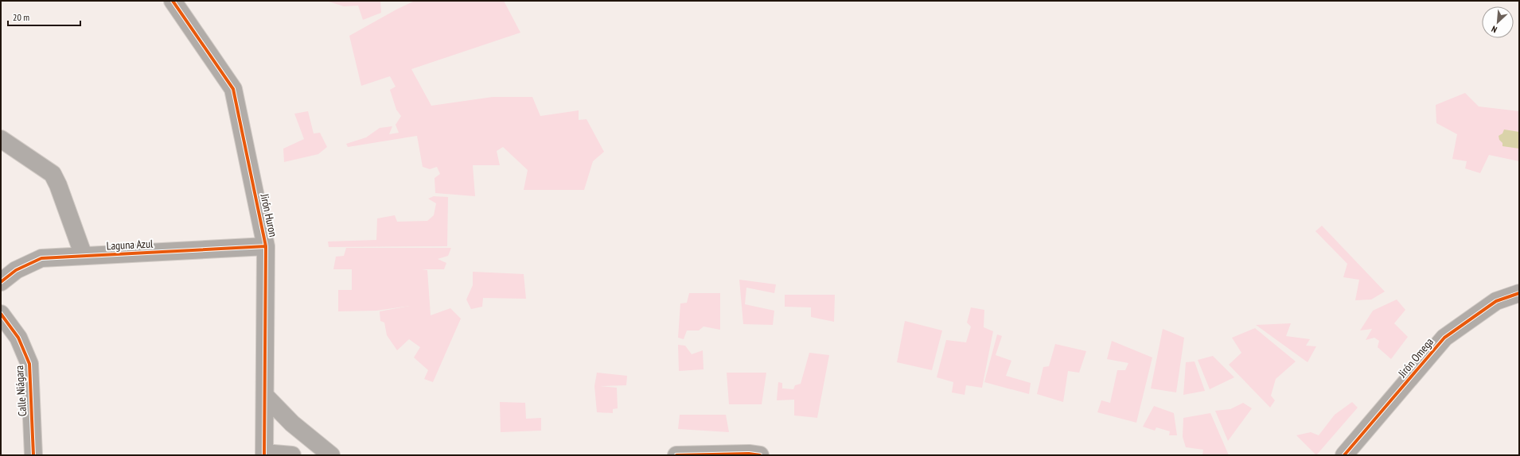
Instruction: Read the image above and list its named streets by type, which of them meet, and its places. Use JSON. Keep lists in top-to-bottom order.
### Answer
{
  "streets": {
    "street": [
      "Jirón Huron",
      "Laguna Azul",
      "Jirón Omega",
      "Calle Niágara"
    ]
  },
  "crossings": [
    ["Jirón Huron", "Laguna Azul"]
  ],
  "scale_bar": "20 m",
  "north": "bottom left"
}
